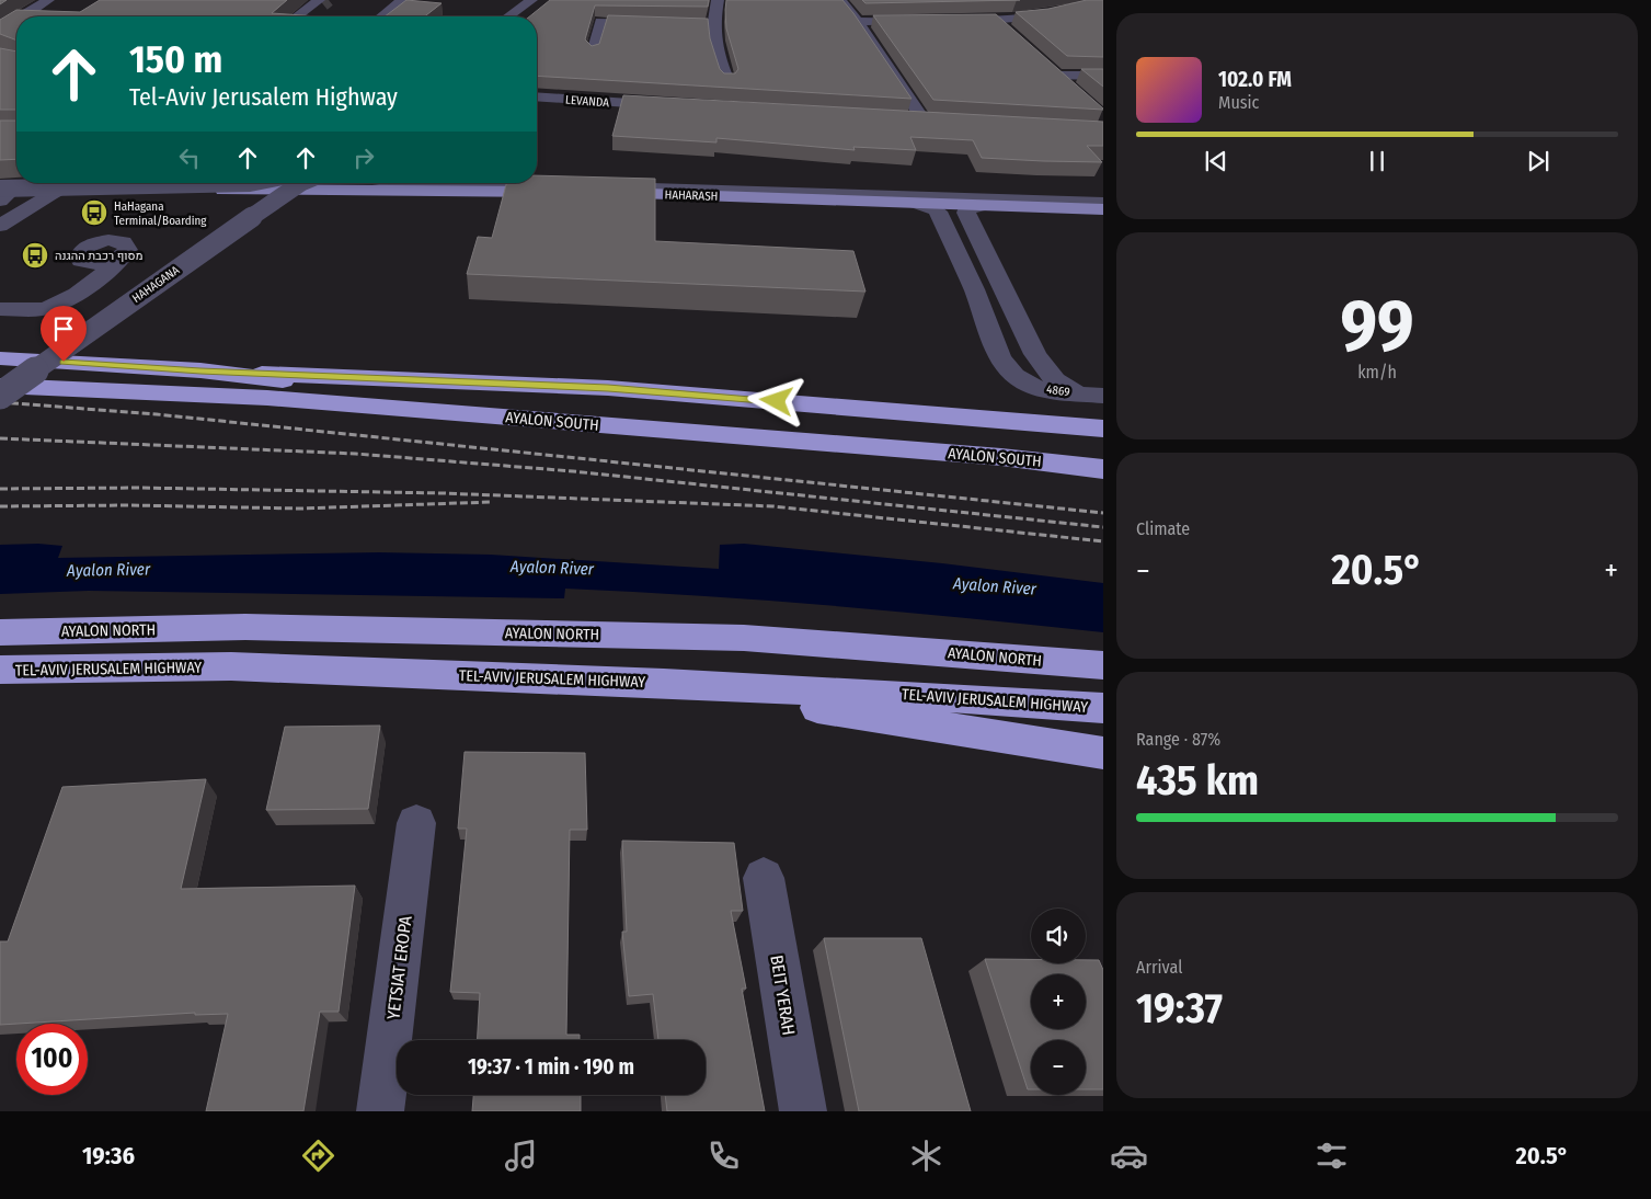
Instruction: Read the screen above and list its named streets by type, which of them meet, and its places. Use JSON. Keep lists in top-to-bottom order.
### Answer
{
  "streets": {
    "highway": ["AYALON SOUTH", "AYALON NORTH", "TEL-AVIV JERUSALEM HIGHWAY"],
    "main road": ["HAHARASH"],
    "street": [
      "LEVANDA",
      "HAHAGANA",
      "4869",
      "YETSIAT EROPA",
      "BEIT YERAH"
    ]
  },
  "crossings": [
    ["HAHARASH", "4869"]
  ],
  "water": ["Ayalon River"],
  "places": {
    "bus stop": ["HaHagana Terminal/Boarding", "מסוף רכבת ההגנה"]
  },
  "page": {
    "turn": ["150 m", "Tel-Aviv Jerusalem Highway"],
    "song": ["102.0 FM", "Music"],
    "tile": [
      ["99", "km/h"],
      "Climate",
      ["Range · 87%", "435 km"],
      ["Arrival", "19:37"]
    ],
    "heat": ["−", "20.5°", "+"],
    "map_buttons": ["+", "−"],
    "limit": "100",
    "trip": "19:37 · 1 min · 190 m",
    "tabs": ["19:36", "20.5°"]
  }
}
